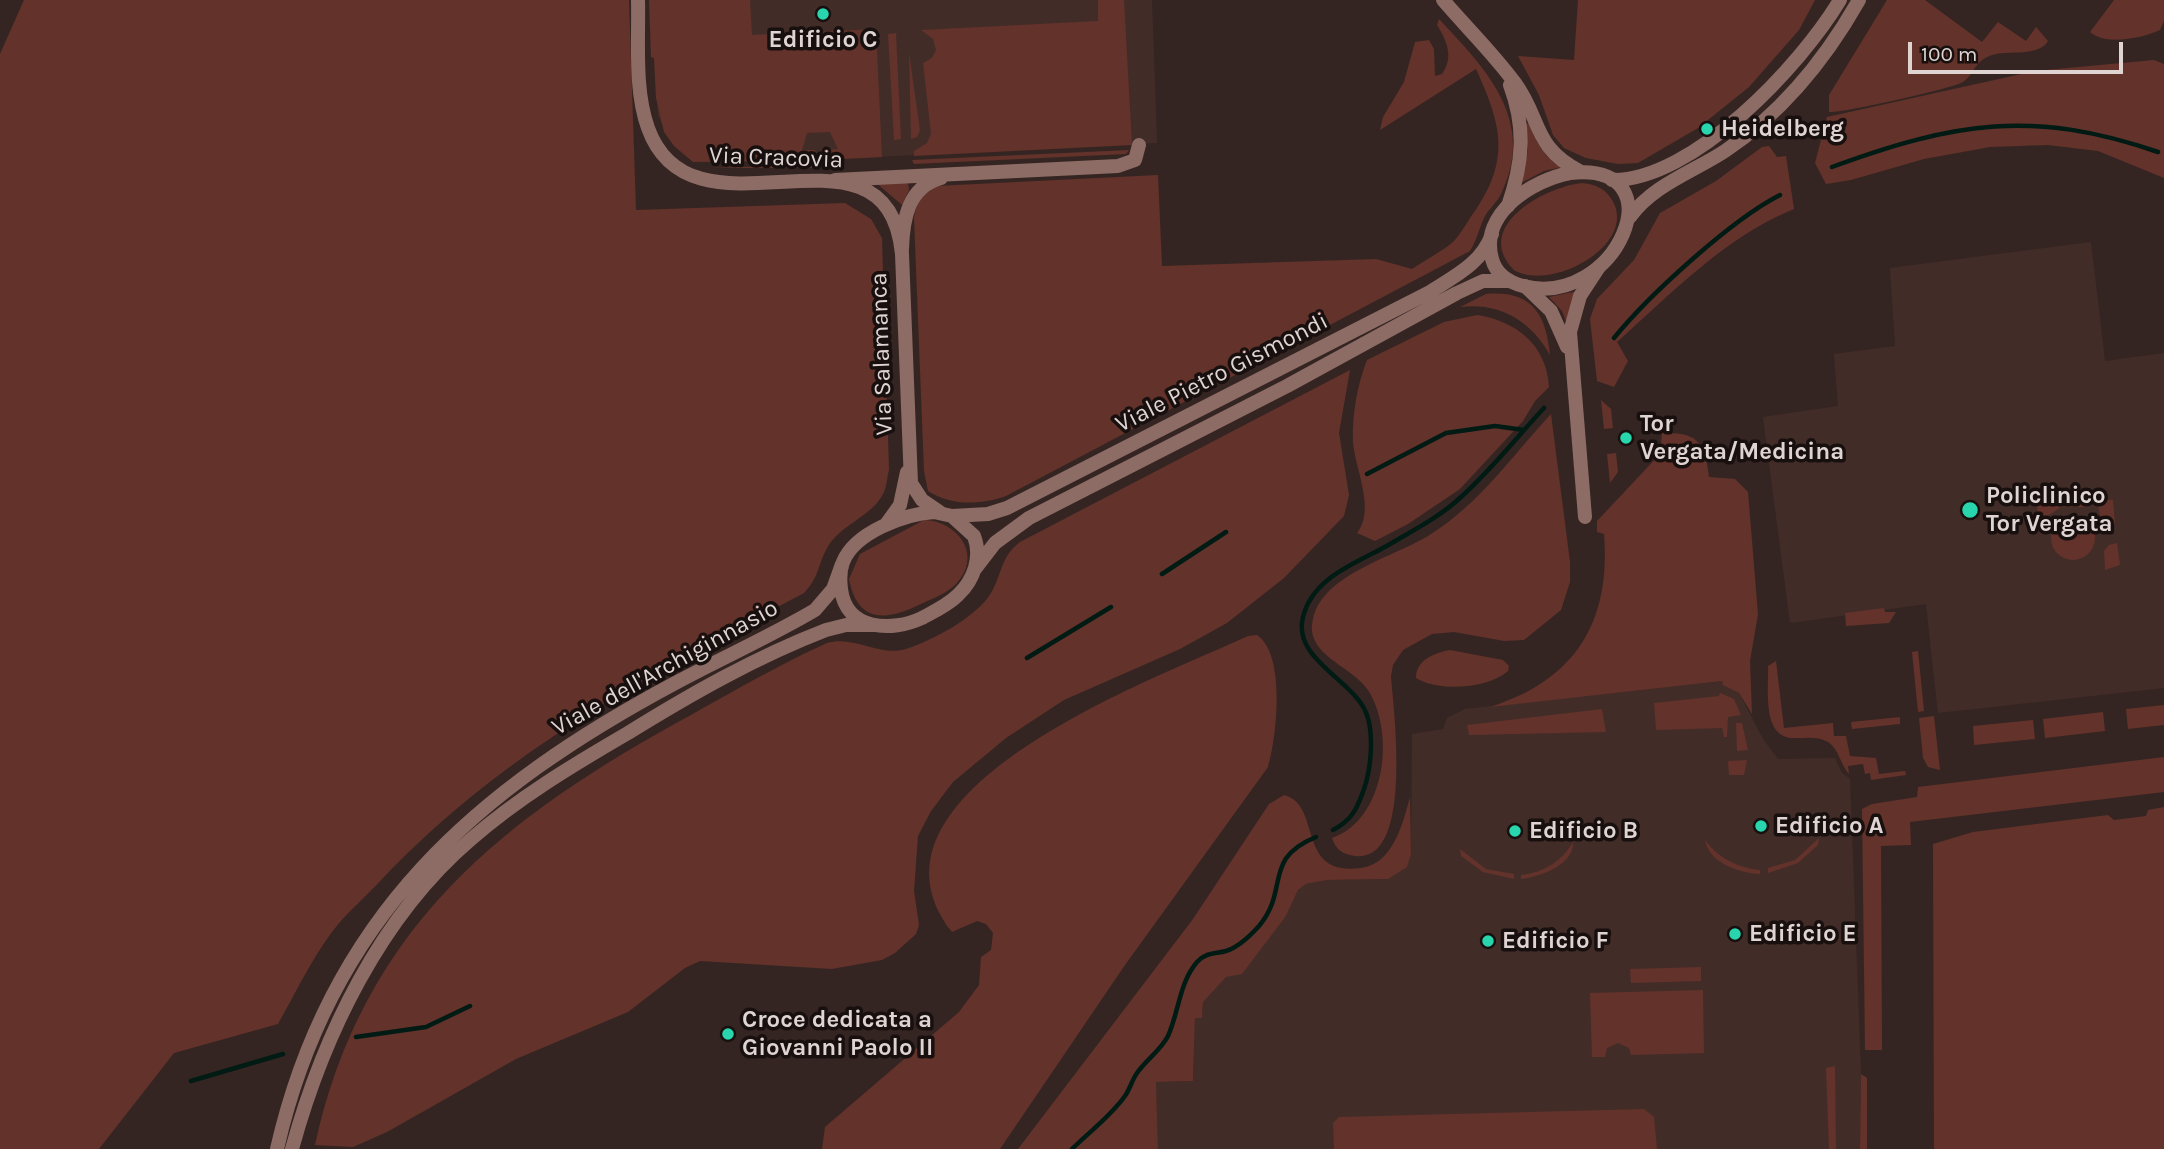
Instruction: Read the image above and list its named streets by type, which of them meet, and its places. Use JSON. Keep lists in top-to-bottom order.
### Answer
{
  "streets": {
    "street": [
      "Via Cracovia",
      "Via Salamanca",
      "Viale Pietro Gismondi",
      "Viale dell'Archiginnasio"
    ]
  },
  "crossings": [
    ["Via Cracovia", "Via Salamanca"],
    ["Viale Pietro Gismondi", "Viale dell'Archiginnasio"]
  ],
  "places": [
    "Edificio C",
    "Heidelberg",
    "Tor Vergata/Medicina",
    "Policlinico Tor Vergata",
    "Edificio A",
    "Edificio B",
    "Edificio E",
    "Edificio F",
    "Croce dedicata a Giovanni Paolo II"
  ],
  "scale_bar": "100 m"
}
